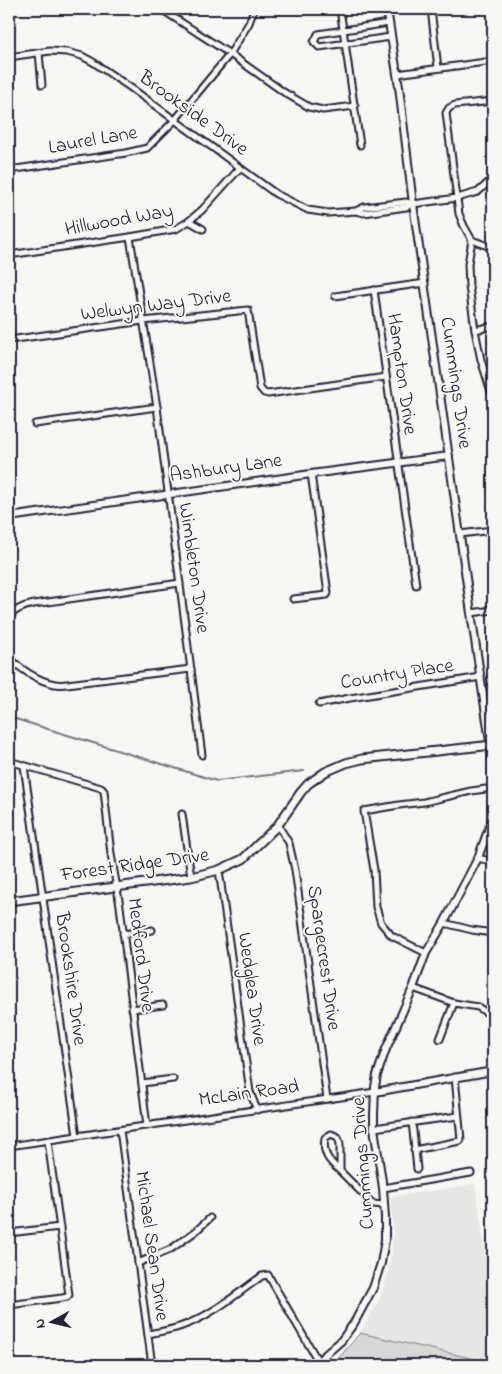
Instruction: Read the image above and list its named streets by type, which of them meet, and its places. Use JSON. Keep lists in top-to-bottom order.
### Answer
{
  "streets": {
    "main road": ["Forest Ridge Drive"],
    "street": [
      "Brookside Drive",
      "Laurel Lane",
      "Hillwood Way",
      "Welwyn Way Drive",
      "Hampton Drive",
      "Cummings Drive",
      "Ashbury Lane",
      "Wimbleton Drive",
      "Country Place",
      "Medford Drive",
      "Spargecrest Drive",
      "Brookshire Drive",
      "Wedglea Drive",
      "McLain Road",
      "Michael Sean Drive"
    ]
  },
  "crossings": [
    ["Brookside Drive", "Laurel Lane"],
    ["Brookside Drive", "Hillwood Way"],
    ["Brookside Drive", "Cummings Drive"],
    ["Hillwood Way", "Wimbleton Drive"],
    ["Welwyn Way Drive", "Hampton Drive"],
    ["Welwyn Way Drive", "Wimbleton Drive"],
    ["Hampton Drive", "Ashbury Lane"],
    ["Cummings Drive", "Ashbury Lane"],
    ["Cummings Drive", "Country Place"],
    ["Cummings Drive", "Forest Ridge Drive"],
    ["Cummings Drive", "McLain Road"],
    ["Ashbury Lane", "Wimbleton Drive"],
    ["Forest Ridge Drive", "Medford Drive"],
    ["Forest Ridge Drive", "Spargecrest Drive"],
    ["Forest Ridge Drive", "Brookshire Drive"],
    ["Forest Ridge Drive", "Wedglea Drive"],
    ["Medford Drive", "Brookshire Drive"],
    ["Medford Drive", "McLain Road"],
    ["Spargecrest Drive", "McLain Road"],
    ["Brookshire Drive", "McLain Road"],
    ["Wedglea Drive", "McLain Road"],
    ["McLain Road", "Michael Sean Drive"]
  ],
  "north": "left"
}
